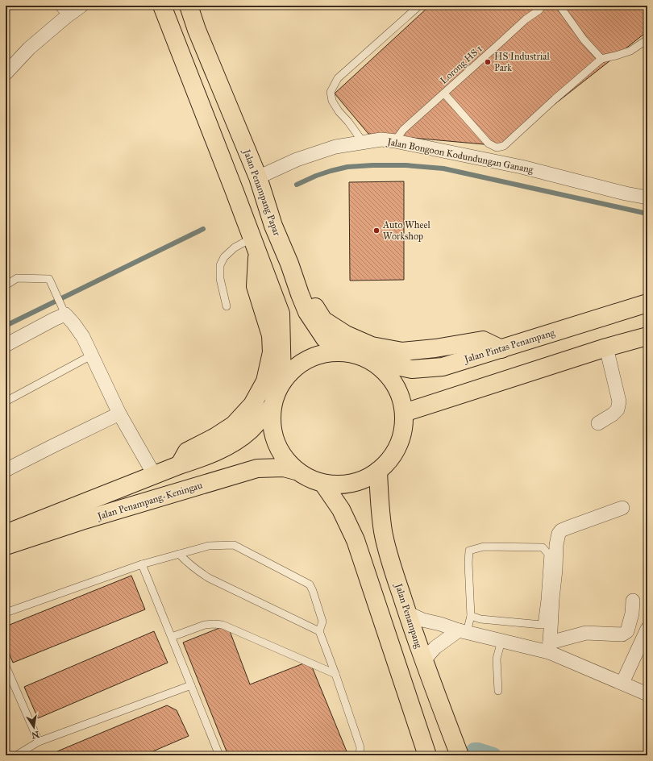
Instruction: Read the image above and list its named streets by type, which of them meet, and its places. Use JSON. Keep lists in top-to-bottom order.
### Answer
{
  "streets": {
    "main road": [
      "Jalan Penampang Papar",
      "Jalan Pintas Penampang",
      "Jalan Penampang-Keningau",
      "Jalan Penampang"
    ],
    "street": ["Jalan Bongoon Kodundungan Ganang"],
    "lane": ["Lorong HS 1"]
  },
  "crossings": [
    ["Lorong HS 1", "Jalan Bongoon Kodundungan Ganang"],
    ["Jalan Bongoon Kodundungan Ganang", "Jalan Penampang Papar"],
    ["Jalan Penampang Papar", "Jalan Pintas Penampang"]
  ],
  "places": ["HS Industrial Park", "Auto Wheel Workshop"],
  "north": "bottom"
}
